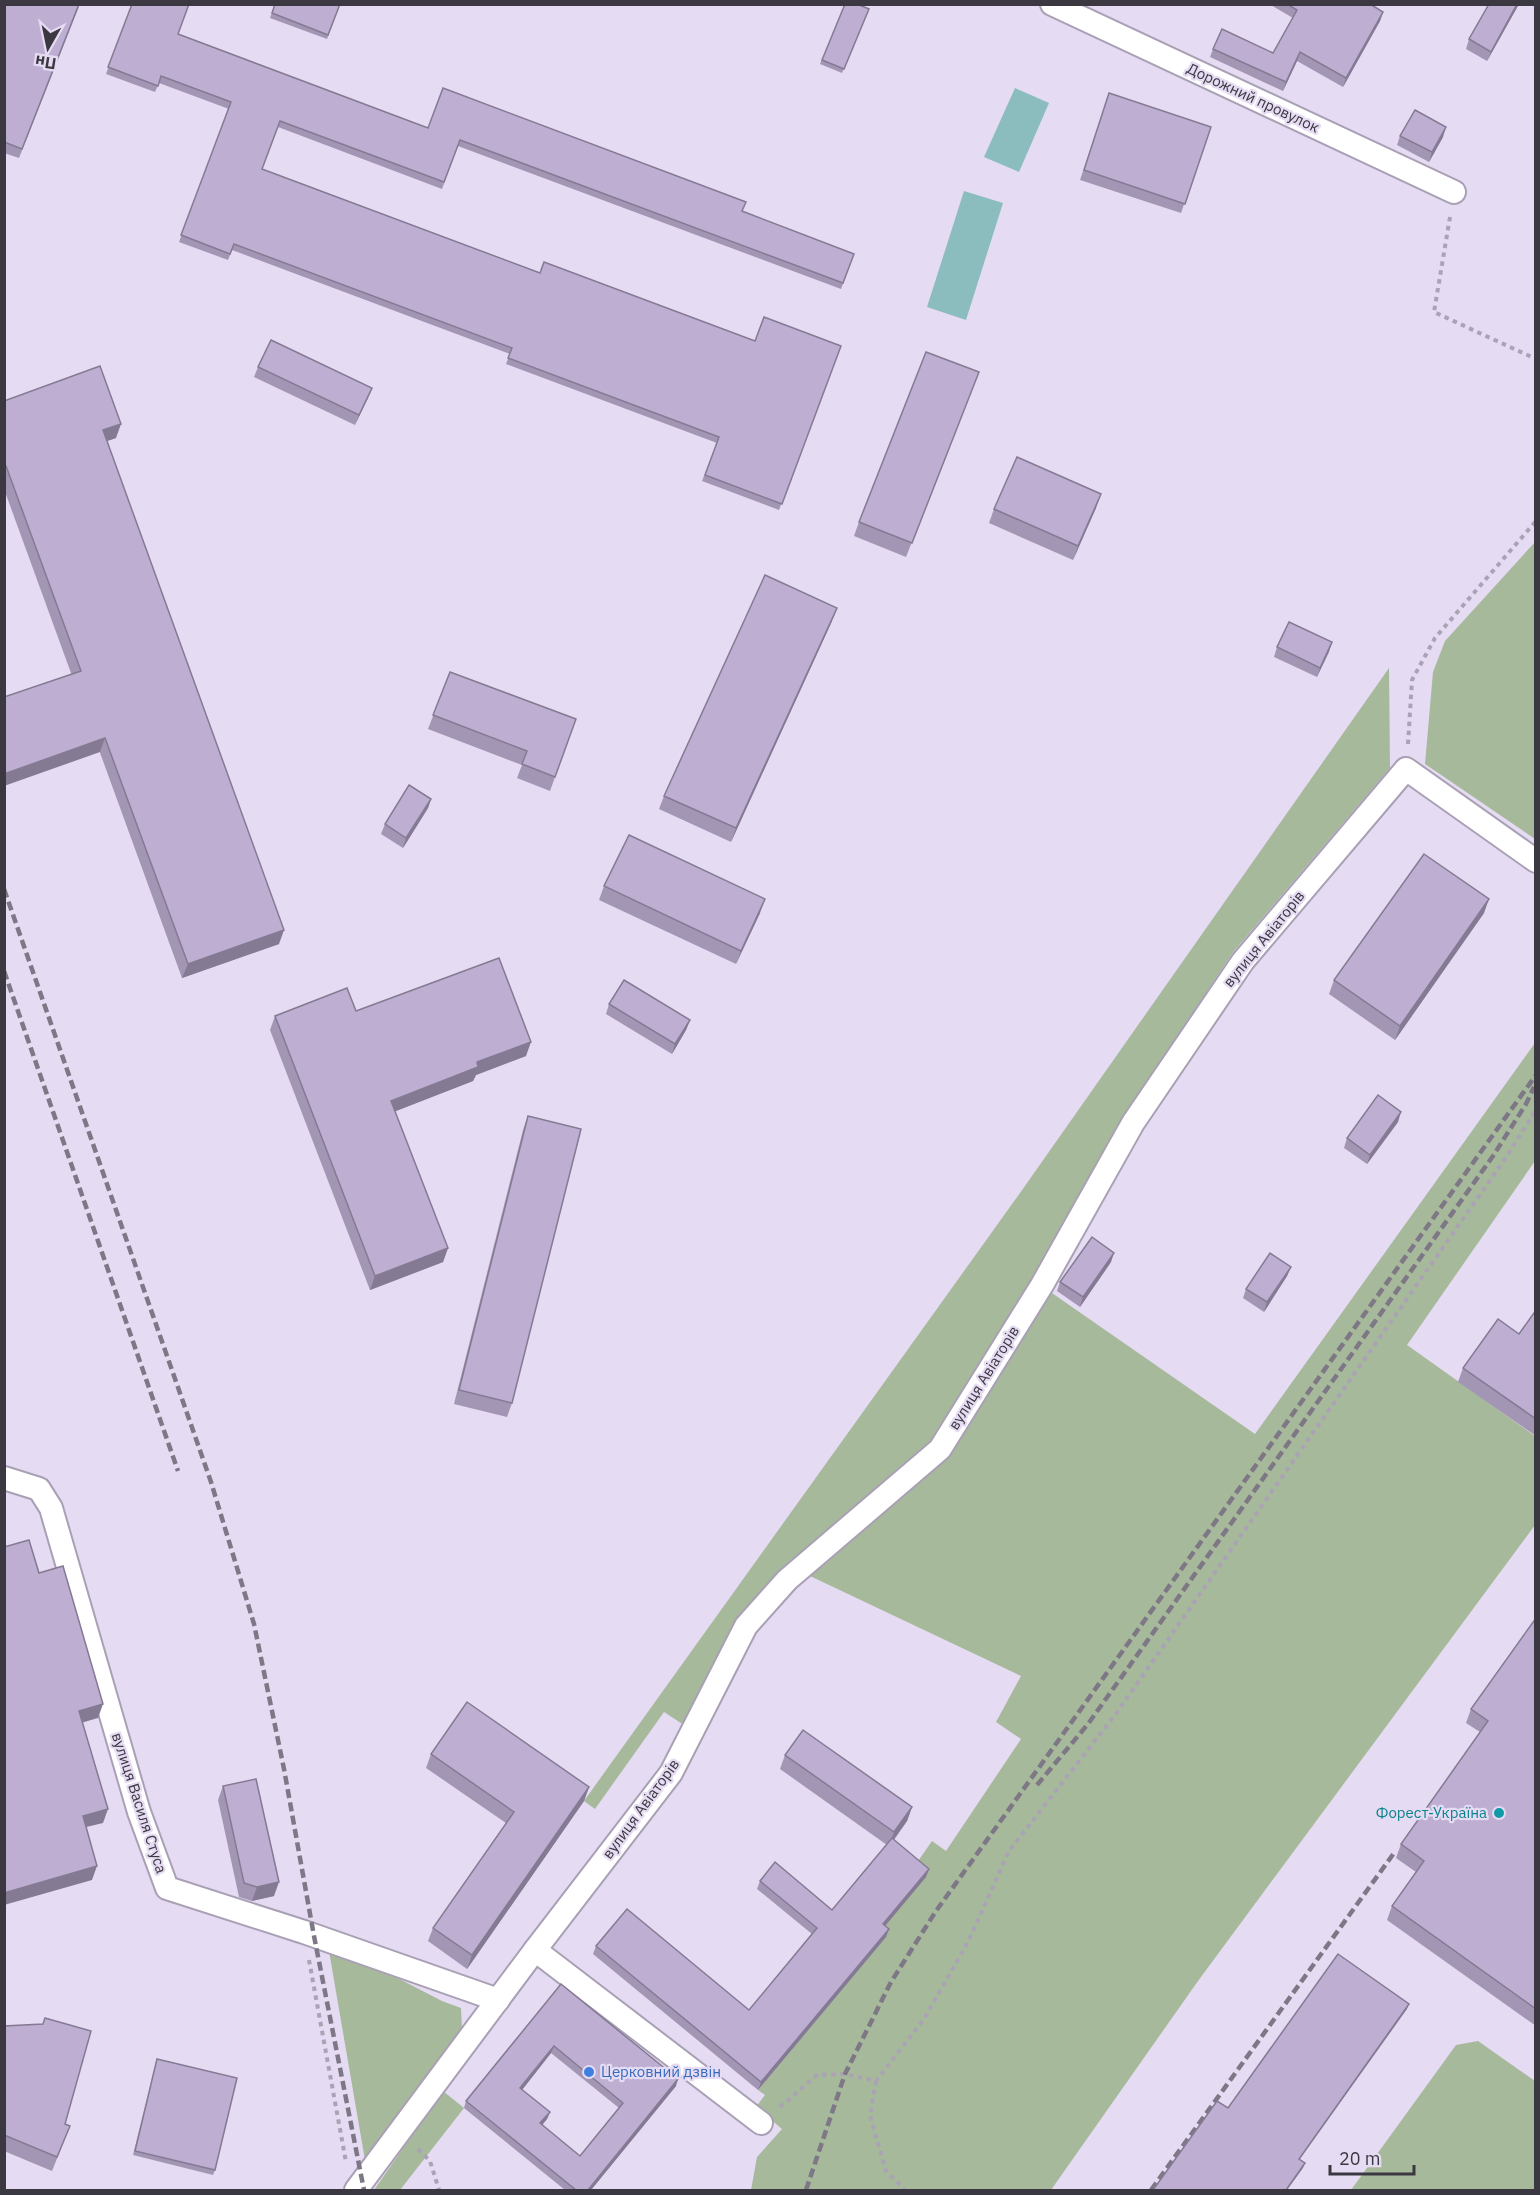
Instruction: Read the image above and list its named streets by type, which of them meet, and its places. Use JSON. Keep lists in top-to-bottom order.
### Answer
{
  "streets": {
    "street": ["Дорожний провулок", "вулиця Авіаторів", "вулиця Василя Стуса"]
  },
  "crossings": [
    ["вулиця Авіаторів", "вулиця Василя Стуса"]
  ],
  "places": ["Форест-Україна", "Церковний дзвін"],
  "scale_bar": "20 m",
  "north": "bottom"
}
